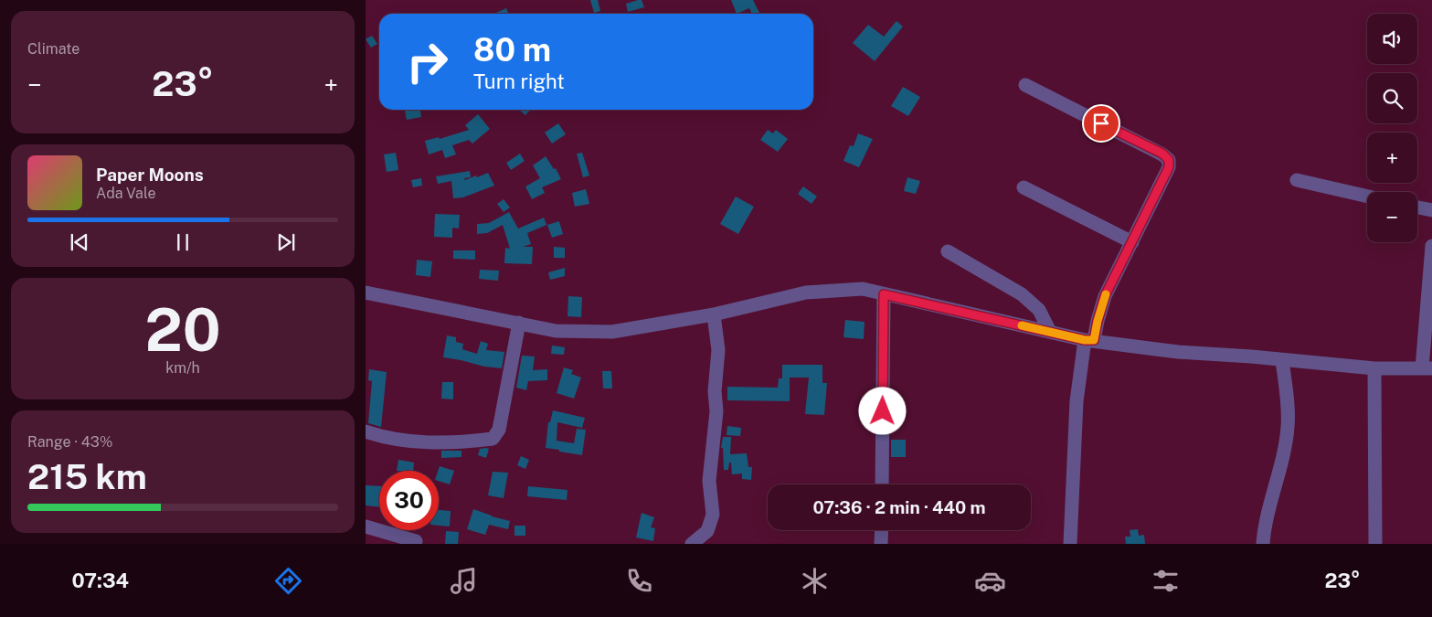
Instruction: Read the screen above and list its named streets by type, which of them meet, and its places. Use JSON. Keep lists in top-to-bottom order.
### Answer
{
  "page": {
    "tile": [
      "Climate",
      ["20", "km/h"],
      ["Range · 43%", "215 km"]
    ],
    "map_buttons": ["+", "−"],
    "turn": ["80 m", "Turn right"],
    "heat": ["−", "23°", "+"],
    "song": ["Paper Moons", "Ada Vale"],
    "limit": "30",
    "trip": "07:36 · 2 min · 440 m",
    "tabs": ["07:34", "23°"]
  }
}
